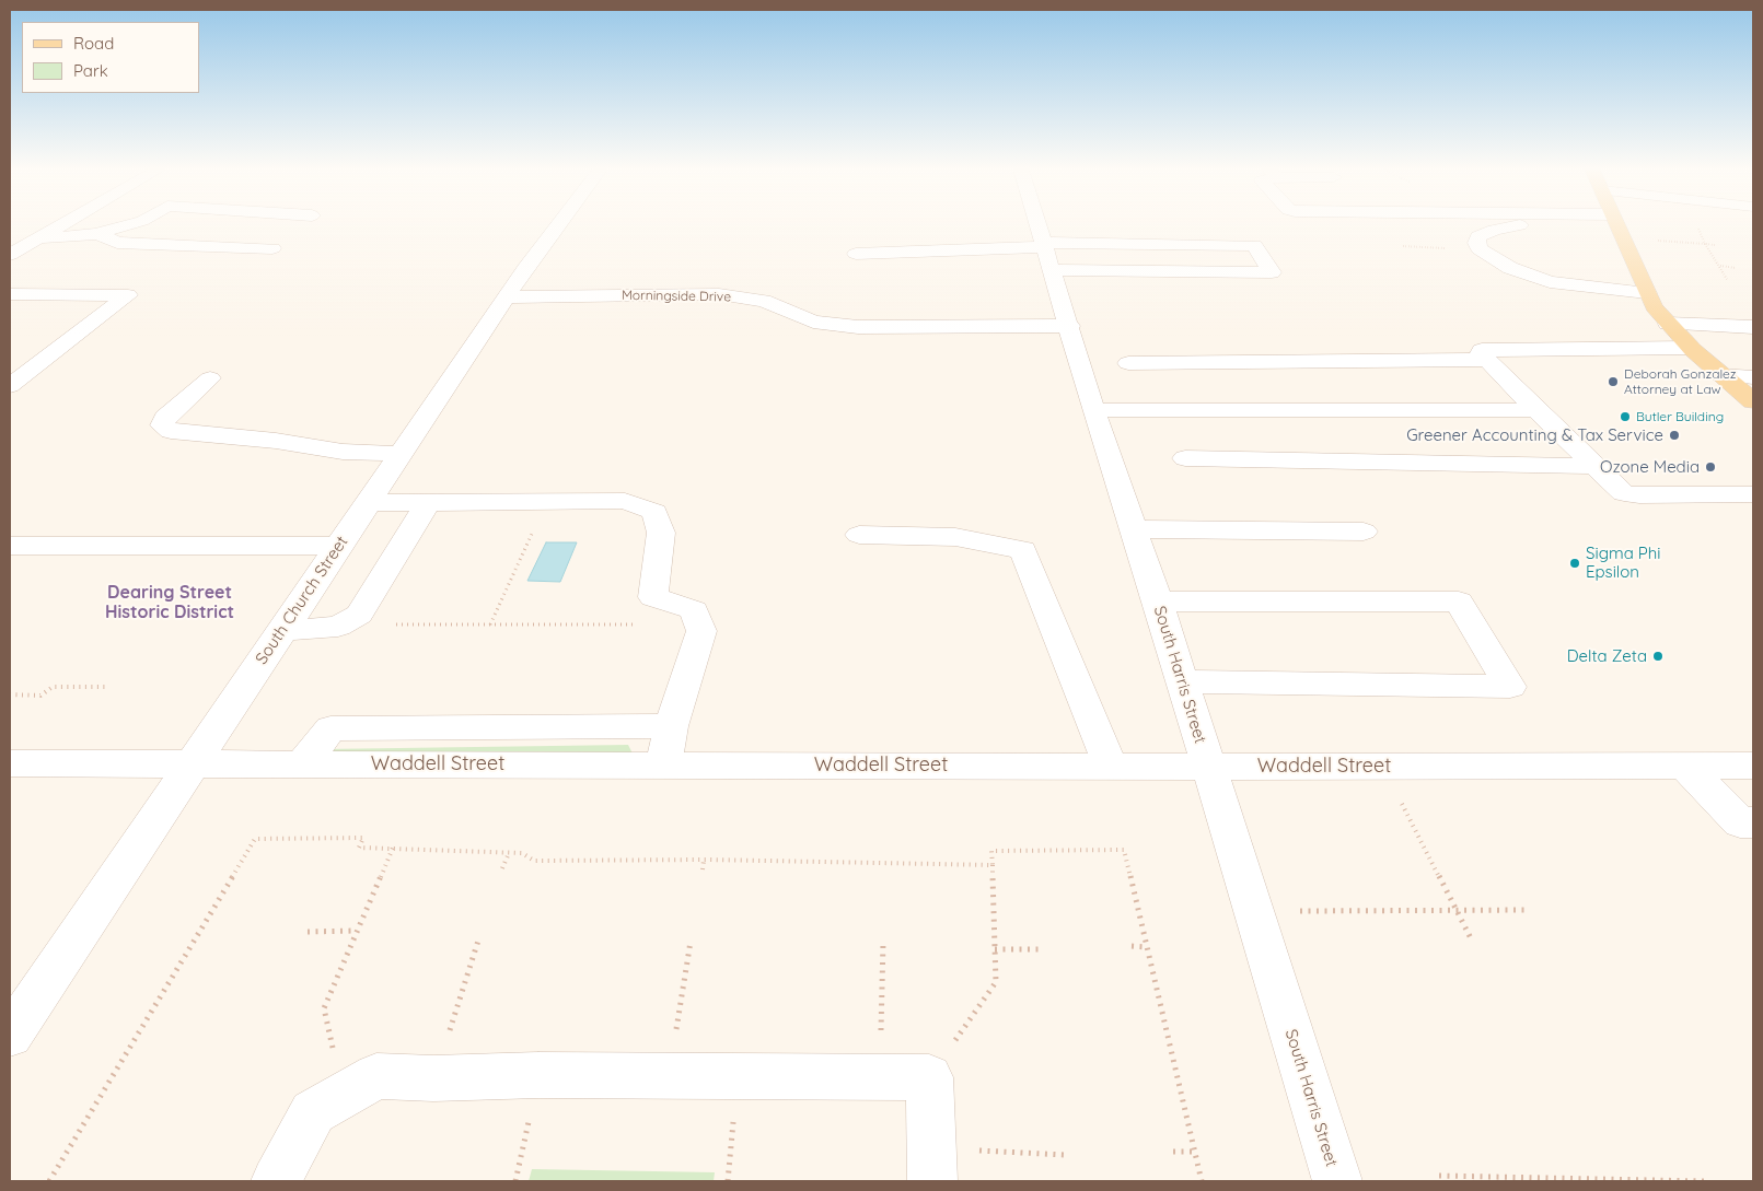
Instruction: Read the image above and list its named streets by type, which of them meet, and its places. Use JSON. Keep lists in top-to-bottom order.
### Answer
{
  "streets": {
    "street": [
      "Morningside Drive",
      "South Church Street",
      "South Harris Street",
      "Waddell Street"
    ]
  },
  "crossings": [
    ["Morningside Drive", "South Church Street"],
    ["Morningside Drive", "South Harris Street"],
    ["South Church Street", "Waddell Street"],
    ["South Harris Street", "Waddell Street"]
  ],
  "districts": ["Dearing Street Historic District"],
  "places": [
    "Deborah Gonzalez Attorney at Law",
    "Butler Building",
    "Greener Accounting & Tax Service",
    "Ozone Media",
    "Sigma Phi Epsilon",
    "Delta Zeta"
  ],
  "legend": ["Road", "Park"]
}
